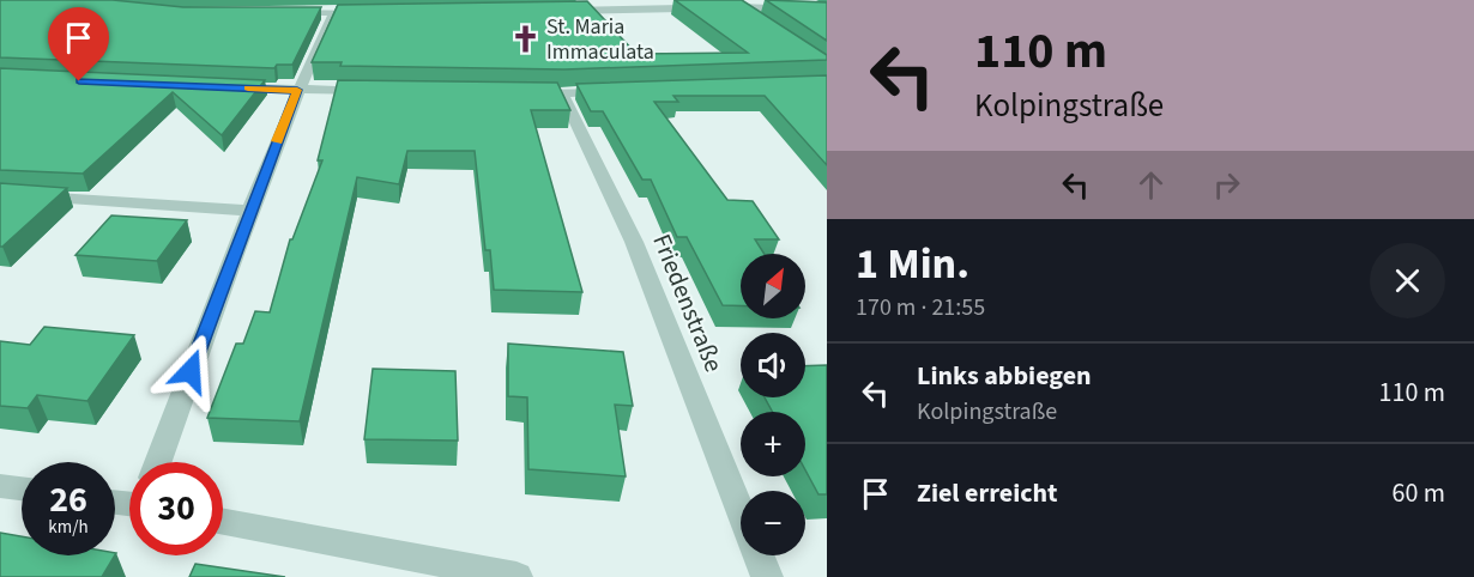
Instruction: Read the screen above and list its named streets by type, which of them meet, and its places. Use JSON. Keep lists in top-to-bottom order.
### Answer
{
  "streets": {
    "street": ["Friedenstraße"]
  },
  "places": {
    "church": ["St. Maria Immaculata"]
  },
  "north": "top right",
  "page": {
    "turn": ["110 m", "Kolpingstraße"],
    "heading": ["1 Min.", "170 m · 21:55"],
    "map_buttons": ["+", "−"],
    "list": [
      {
        "name": "Links abbiegen",
        "note": "Kolpingstraße",
        "value": "110 m"
      },
      {
        "name": "Ziel erreicht",
        "value": "60 m"
      }
    ],
    "speed": "26 km/h",
    "limit": "30"
  }
}
